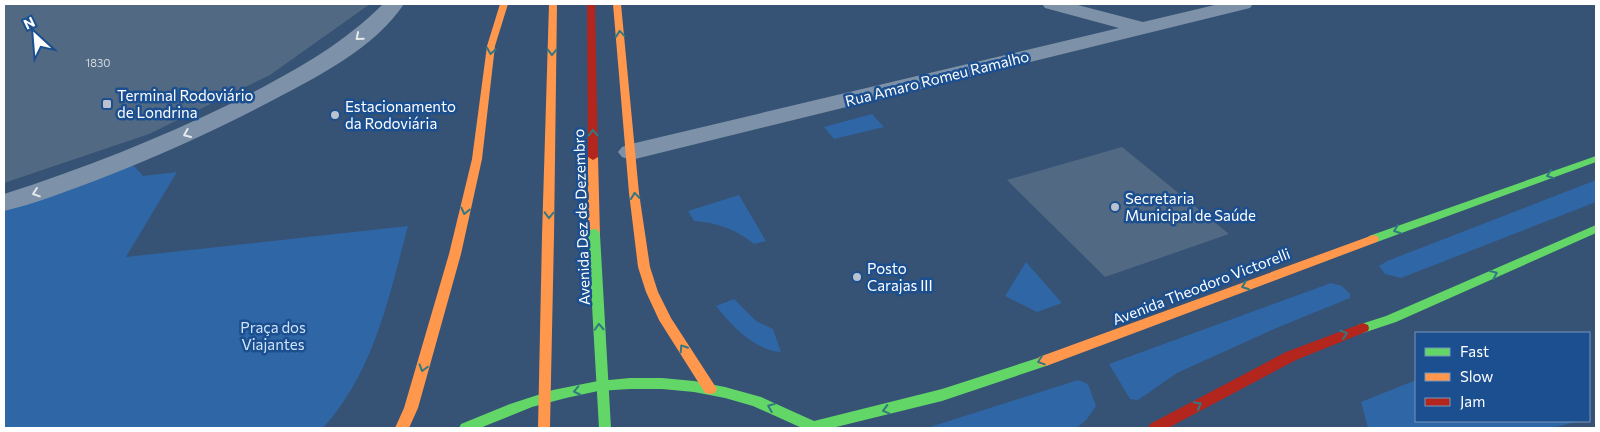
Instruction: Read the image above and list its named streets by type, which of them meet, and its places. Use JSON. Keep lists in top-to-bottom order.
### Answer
{
  "streets": {
    "main road": ["Avenida Dez de Dezembro", "Avenida Theodoro Victorelli"],
    "street": ["Rua Amaro Romeu Ramalho"]
  },
  "parks": ["Praça dos Viajantes"],
  "places": {
    "transit": ["Terminal Rodoviário de Londrina"],
    "other": ["Estacionamento da Rodoviária", "Secretaria Municipal de Saúde", "Posto Carajas III"]
  },
  "house_numbers": ["1830"],
  "legend": ["Fast", "Slow", "Jam"],
  "north": "top left"
}
